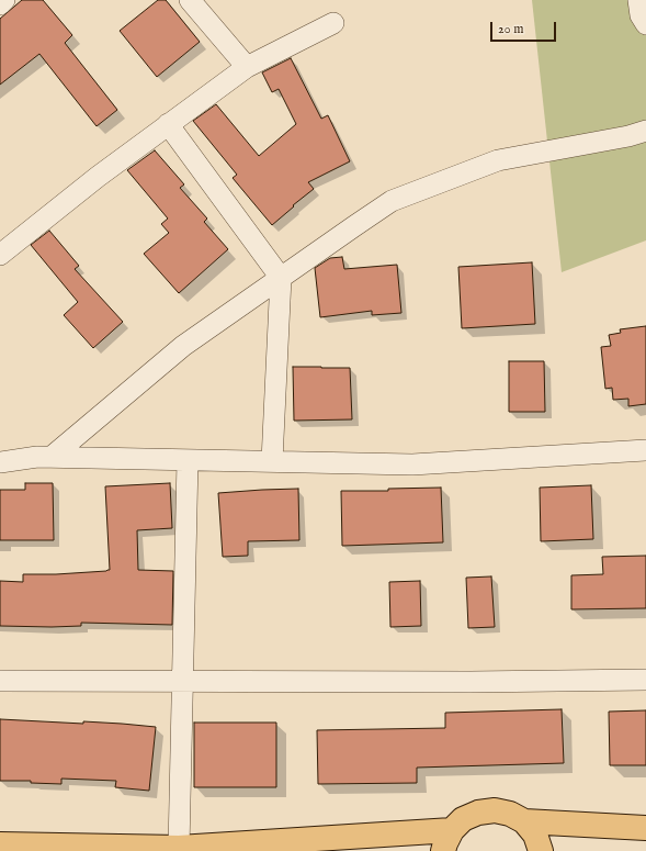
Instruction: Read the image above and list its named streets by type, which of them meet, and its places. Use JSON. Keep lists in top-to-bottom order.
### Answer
{
  "scale_bar": "20 m"
}
